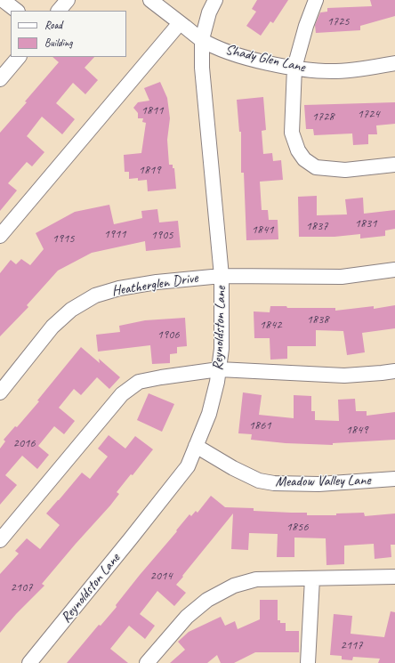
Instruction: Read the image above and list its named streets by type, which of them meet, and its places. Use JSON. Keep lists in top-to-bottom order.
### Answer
{
  "streets": {
    "street": [
      "Shady Glen Lane",
      "Heatherglen Drive",
      "Reynoldston Lane",
      "Meadow Valley Lane"
    ]
  },
  "crossings": [
    ["Shady Glen Lane", "Reynoldston Lane"],
    ["Heatherglen Drive", "Reynoldston Lane"],
    ["Reynoldston Lane", "Meadow Valley Lane"]
  ],
  "house_numbers": [
    "1725",
    "1811",
    "1724",
    "1728",
    "1819",
    "1831",
    "1837",
    "1841",
    "1911",
    "1905",
    "1915",
    "1838",
    "1842",
    "1906",
    "1861",
    "1849",
    "2016",
    "1856",
    "2014",
    "2107",
    "2117"
  ],
  "legend": ["Road", "Building"]
}
